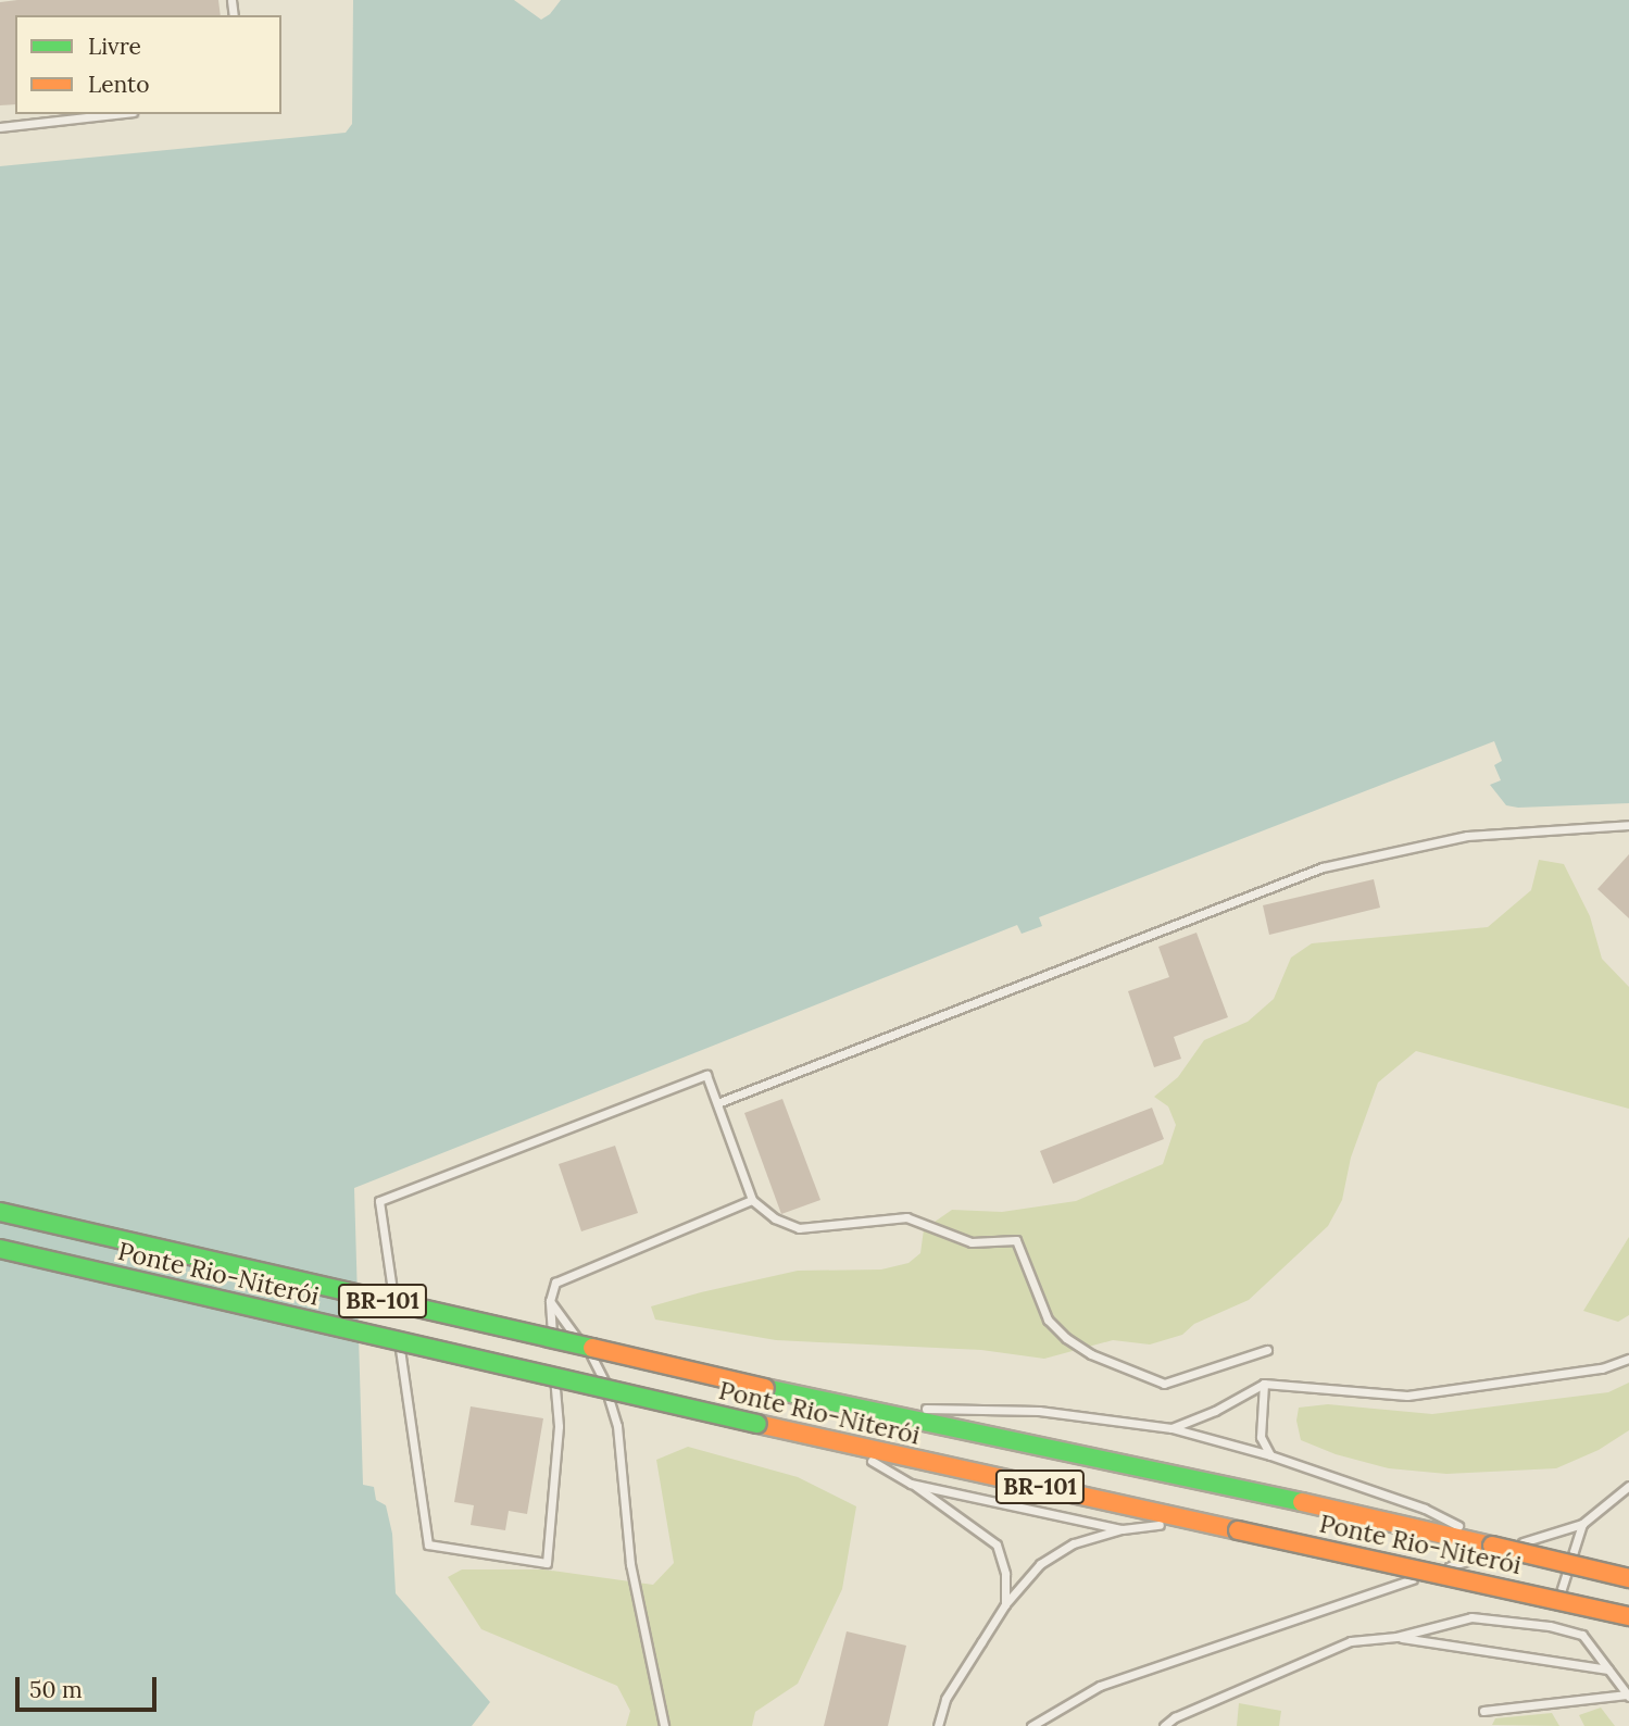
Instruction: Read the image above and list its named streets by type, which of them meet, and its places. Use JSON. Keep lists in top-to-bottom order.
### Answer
{
  "streets": {
    "highway": ["Ponte Rio-Niterói", "BR-101"]
  },
  "legend": ["Livre", "Lento"],
  "scale_bar": "50 m"
}
